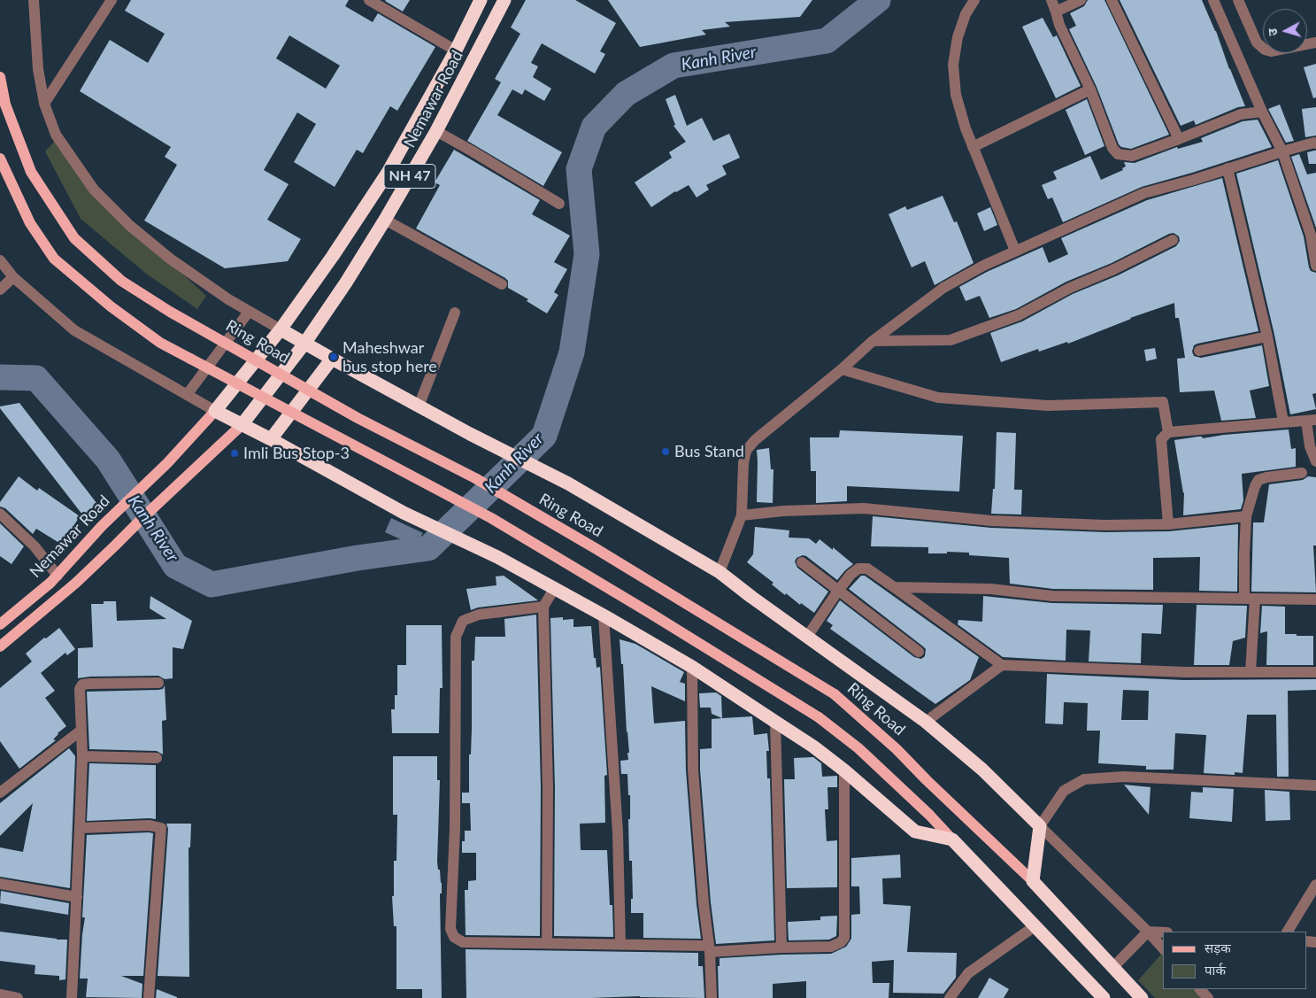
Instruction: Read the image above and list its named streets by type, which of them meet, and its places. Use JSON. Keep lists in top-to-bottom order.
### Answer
{
  "streets": {
    "highway": ["Nemawar Road", "NH 47", "Ring Road"]
  },
  "water": ["Kanh River"],
  "places": ["Maheshwar bus stop here", "Bus Stand", "Imli Bus Stop-3"],
  "legend": ["सड़क", "पार्क"],
  "north": "left"
}
